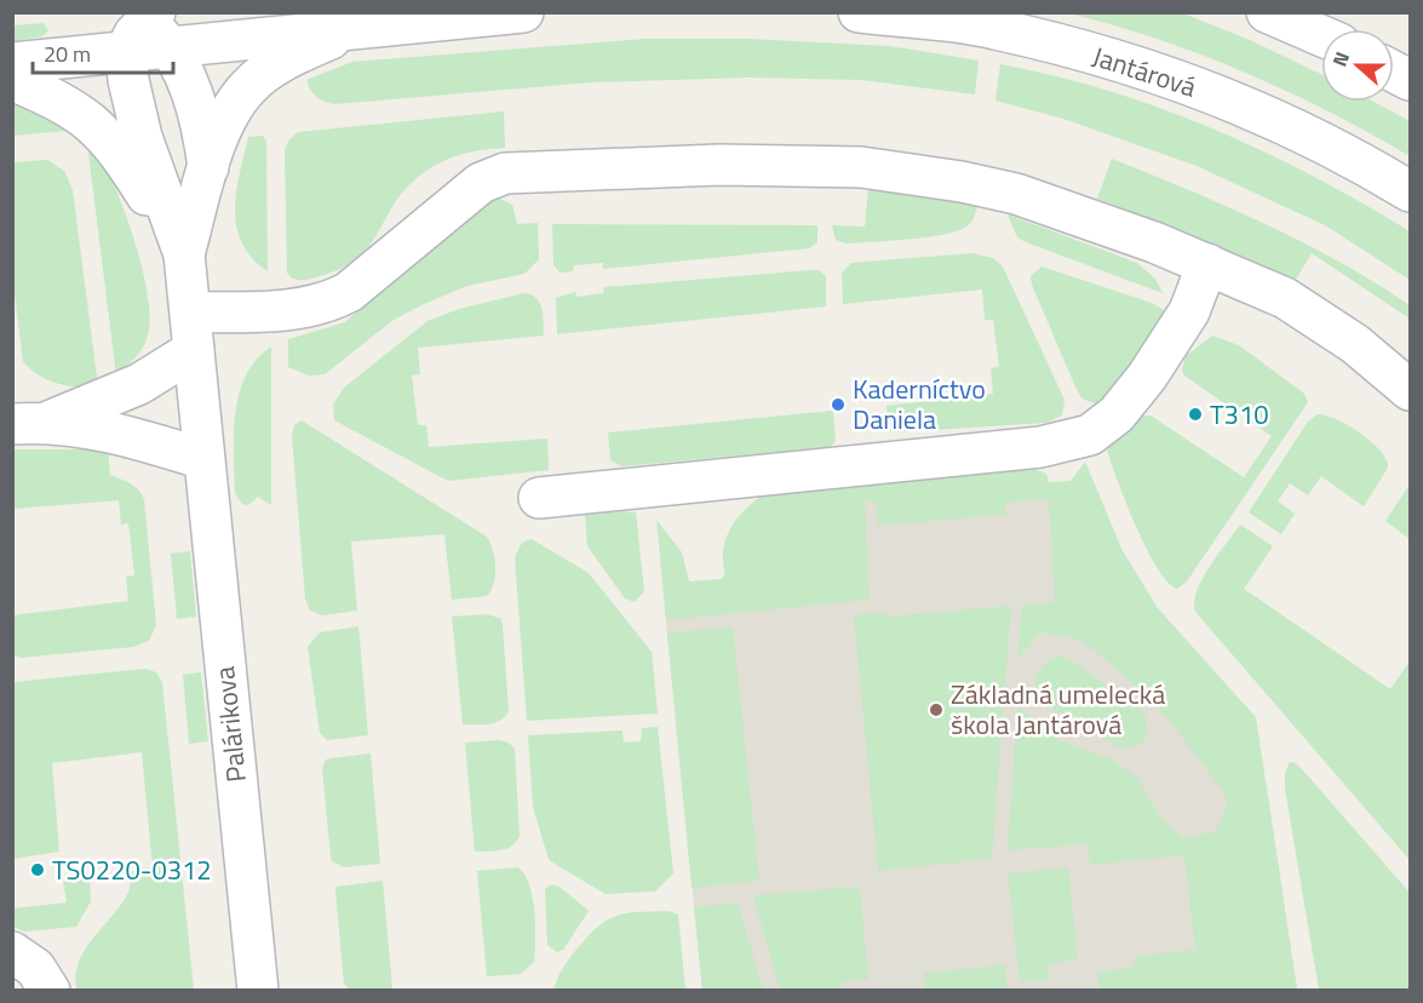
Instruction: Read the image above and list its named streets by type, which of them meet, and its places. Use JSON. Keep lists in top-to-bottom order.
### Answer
{
  "streets": {
    "street": ["Jantárová", "Palárikova"]
  },
  "places": [
    "Kaderníctvo Daniela",
    "T310",
    "Základná umelecká škola Jantárová",
    "TS0220-0312"
  ],
  "scale_bar": "20 m",
  "north": "left"
}
